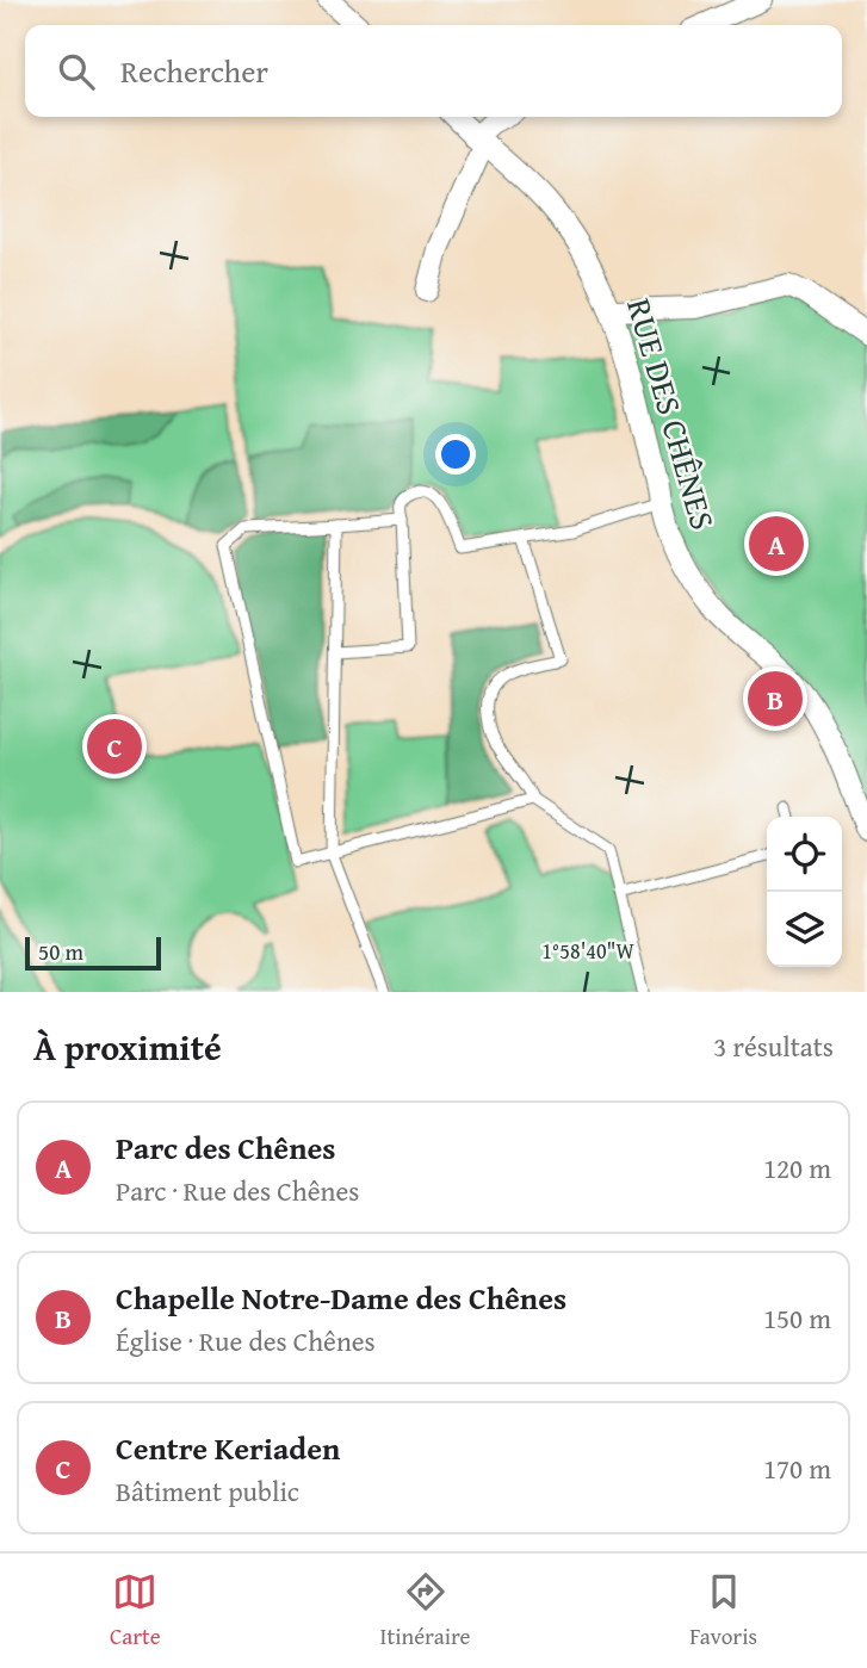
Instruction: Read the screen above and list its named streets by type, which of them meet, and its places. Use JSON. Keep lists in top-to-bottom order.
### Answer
{
  "streets": {
    "street": ["RUE DES CHÊNES"]
  },
  "scale_bar": "50 m",
  "page": {
    "search": "Rechercher",
    "pins": ["A", "B", "C"],
    "scale": "50 m",
    "heading": ["À proximité", "3 résultats"],
    "list": [
      {
        "mark": "A",
        "name": "Parc des Chênes",
        "note": "Parc · Rue des Chênes",
        "value": "120 m"
      },
      {
        "mark": "B",
        "name": "Chapelle Notre-Dame des Chênes",
        "note": "Église · Rue des Chênes",
        "value": "150 m"
      },
      {
        "mark": "C",
        "name": "Centre Keriaden",
        "note": "Bâtiment public",
        "value": "170 m"
      }
    ],
    "nav": ["Carte", "Itinéraire", "Favoris"]
  },
  "coordinates": ["1°58'40\"W"]
}
